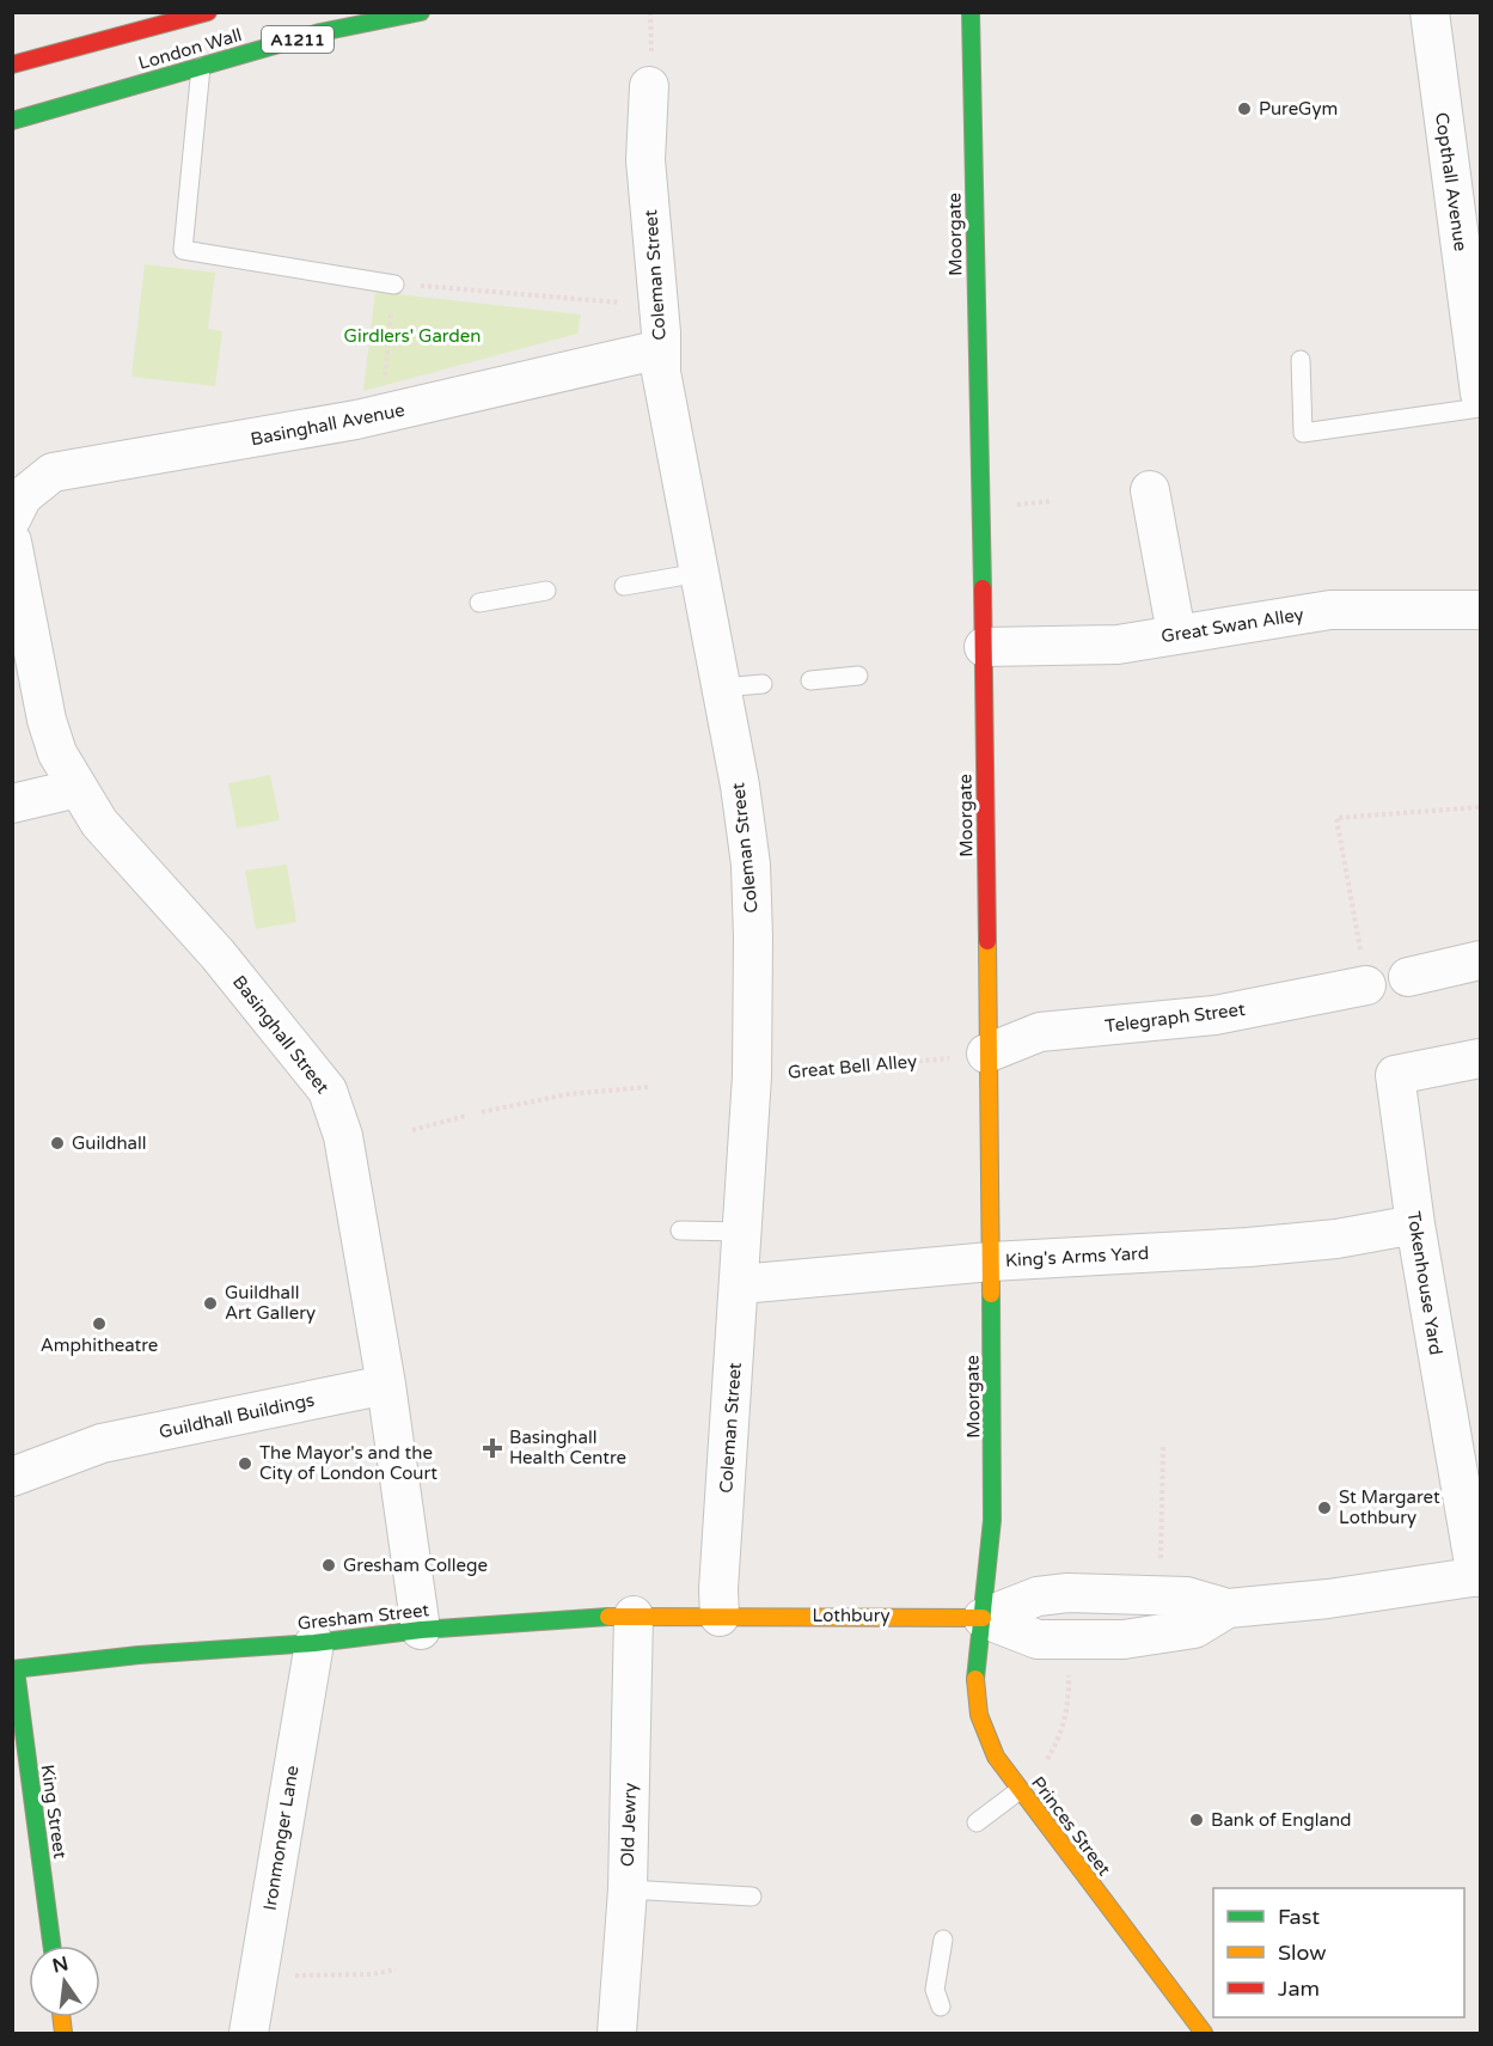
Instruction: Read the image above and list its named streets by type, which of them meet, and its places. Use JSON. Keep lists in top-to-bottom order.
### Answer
{
  "streets": {
    "street": [
      "A1211",
      "London Wall",
      "Copthall Avenue",
      "Moorgate",
      "Coleman Street",
      "Basinghall Avenue",
      "Great Swan Alley",
      "Telegraph Street",
      "Basinghall Street",
      "King's Arms Yard",
      "Tokenhouse Yard",
      "Guildhall Buildings",
      "Lothbury",
      "Gresham Street",
      "King Street",
      "Old Jewry",
      "Princes Street",
      "Ironmonger Lane"
    ],
    "path": ["Great Bell Alley"]
  },
  "crossings": [
    ["Moorgate", "Great Swan Alley"],
    ["Moorgate", "Telegraph Street"],
    ["Moorgate", "Great Bell Alley"],
    ["Moorgate", "King's Arms Yard"],
    ["Moorgate", "Lothbury"],
    ["Moorgate", "Princes Street"],
    ["Coleman Street", "Basinghall Avenue"],
    ["Coleman Street", "Great Bell Alley"],
    ["Coleman Street", "King's Arms Yard"],
    ["Coleman Street", "Lothbury"],
    ["Coleman Street", "Gresham Street"],
    ["Telegraph Street", "Great Bell Alley"],
    ["Basinghall Street", "Guildhall Buildings"],
    ["Basinghall Street", "Gresham Street"],
    ["King's Arms Yard", "Tokenhouse Yard"],
    ["Tokenhouse Yard", "Lothbury"],
    ["Lothbury", "Gresham Street"],
    ["Lothbury", "Princes Street"],
    ["Gresham Street", "King Street"],
    ["Gresham Street", "Old Jewry"],
    ["Gresham Street", "Ironmonger Lane"]
  ],
  "parks": ["Girdlers' Garden"],
  "places": {
    "other": [
      "PureGym",
      "Guildhall",
      "Guildhall Art Gallery",
      "Amphitheatre",
      "The Mayor's and the City of London Court",
      "St Margaret Lothbury",
      "Gresham College",
      "Bank of England"
    ],
    "health": ["Basinghall Health Centre"]
  },
  "legend": ["Fast", "Slow", "Jam"],
  "north": "top"
}
